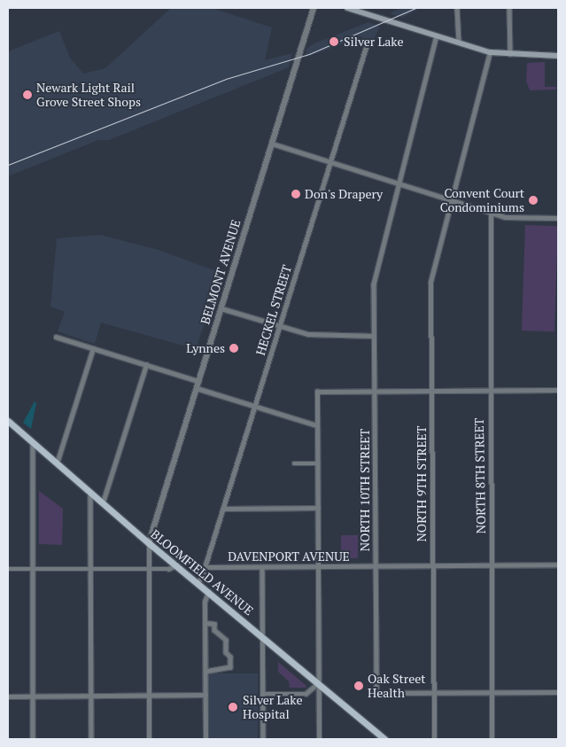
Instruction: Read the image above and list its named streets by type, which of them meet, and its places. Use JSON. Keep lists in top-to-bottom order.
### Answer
{
  "streets": {
    "main road": ["BLOOMFIELD AVENUE"],
    "street": [
      "BELMONT AVENUE",
      "HECKEL STREET",
      "NORTH 8TH STREET",
      "NORTH 9TH STREET",
      "NORTH 10TH STREET",
      "DAVENPORT AVENUE"
    ]
  },
  "crossings": [
    ["BELMONT AVENUE", "BLOOMFIELD AVENUE"],
    ["HECKEL STREET", "DAVENPORT AVENUE"],
    ["HECKEL STREET", "BLOOMFIELD AVENUE"],
    ["NORTH 8TH STREET", "DAVENPORT AVENUE"],
    ["NORTH 9TH STREET", "NORTH 10TH STREET"],
    ["NORTH 9TH STREET", "DAVENPORT AVENUE"],
    ["NORTH 10TH STREET", "DAVENPORT AVENUE"]
  ],
  "places": [
    "Silver Lake",
    "Newark Light Rail Grove Street Shops",
    "Don's Drapery",
    "Convent Court Condominiums",
    "Lynnes",
    "Oak Street Health",
    "Silver Lake Hospital"
  ]
}
